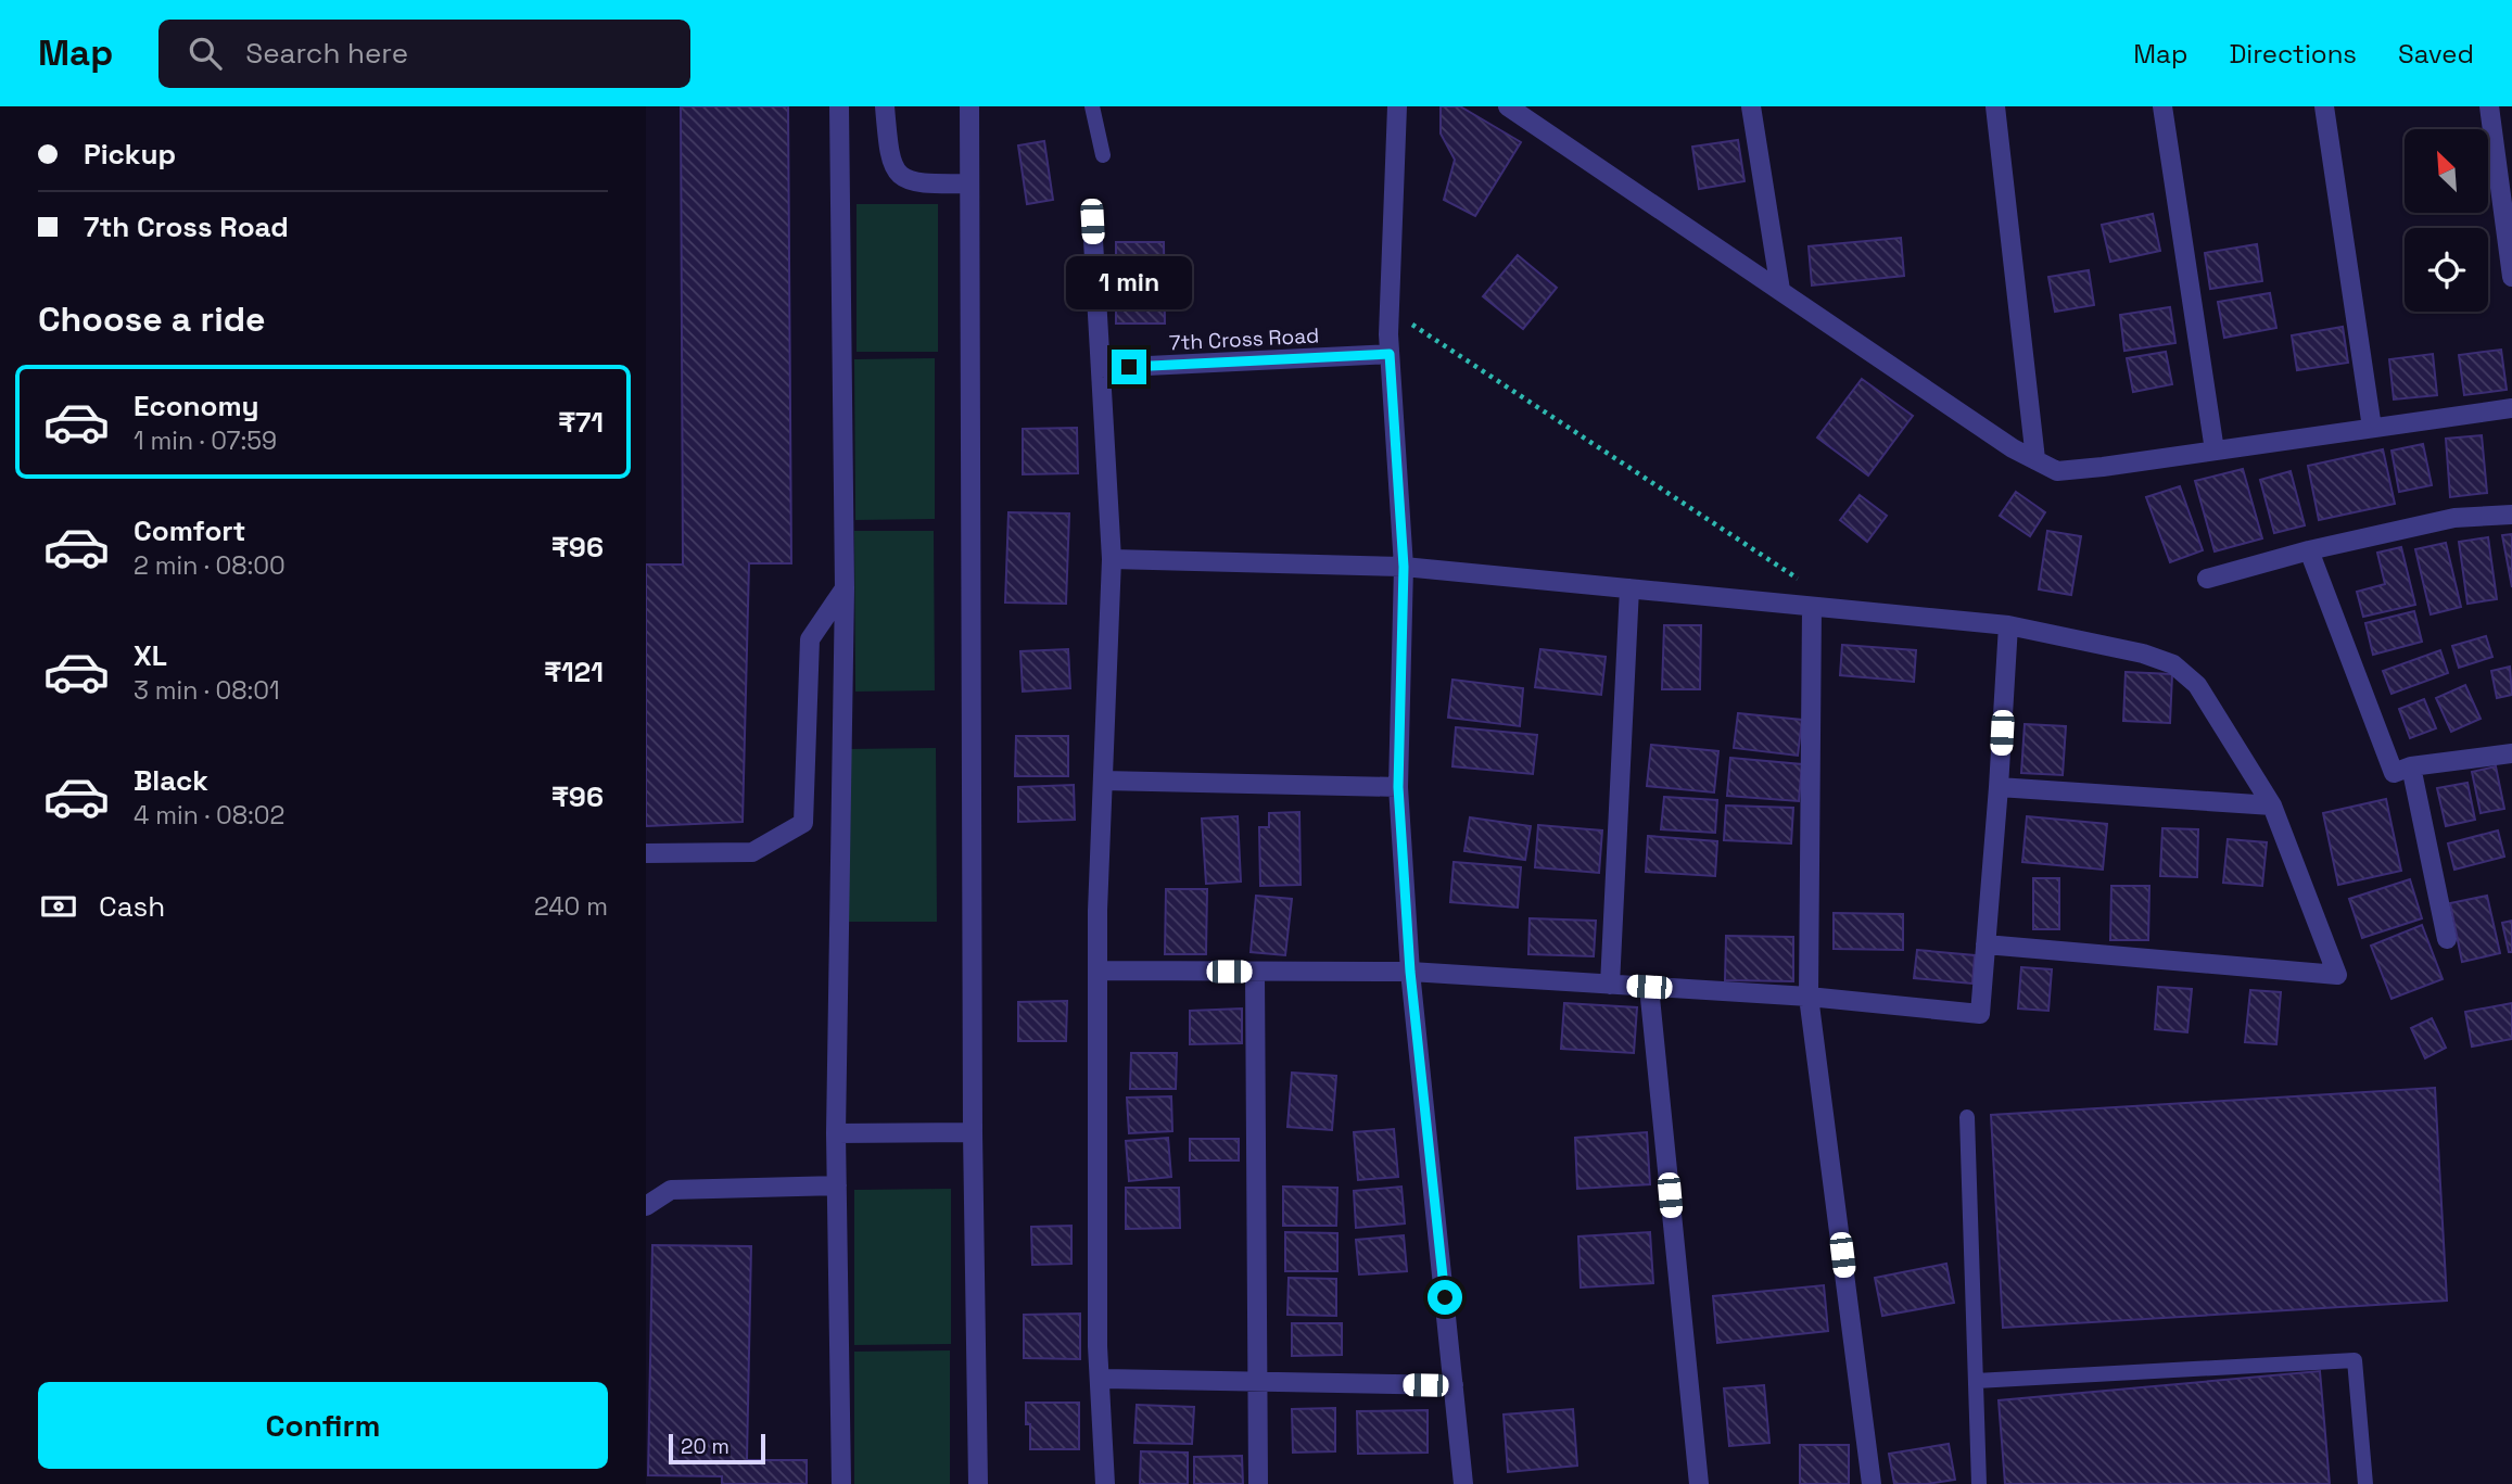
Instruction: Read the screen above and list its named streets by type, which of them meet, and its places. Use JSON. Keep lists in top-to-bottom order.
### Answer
{
  "streets": {
    "street": ["7th Cross Road"]
  },
  "scale_bar": "20 m",
  "north": "top left",
  "page": {
    "header": "Map",
    "search": "Search here",
    "nav": ["Map", "Directions", "Saved"],
    "banner": ["Pickup", "7th Cross Road"],
    "bubble": "1 min",
    "heading": "Choose a ride",
    "list": [
      {
        "name": "Economy",
        "note": "1 min · 07:59",
        "value": "₹71"
      },
      {
        "name": "Comfort",
        "note": "2 min · 08:00",
        "value": "₹96"
      },
      {
        "name": "XL",
        "note": "3 min · 08:01",
        "value": "₹121"
      },
      {
        "name": "Black",
        "note": "4 min · 08:02",
        "value": "₹96"
      }
    ],
    "pay": ["Cash", "240 m"],
    "buttons": "Confirm",
    "scale": "20 m"
  }
}
